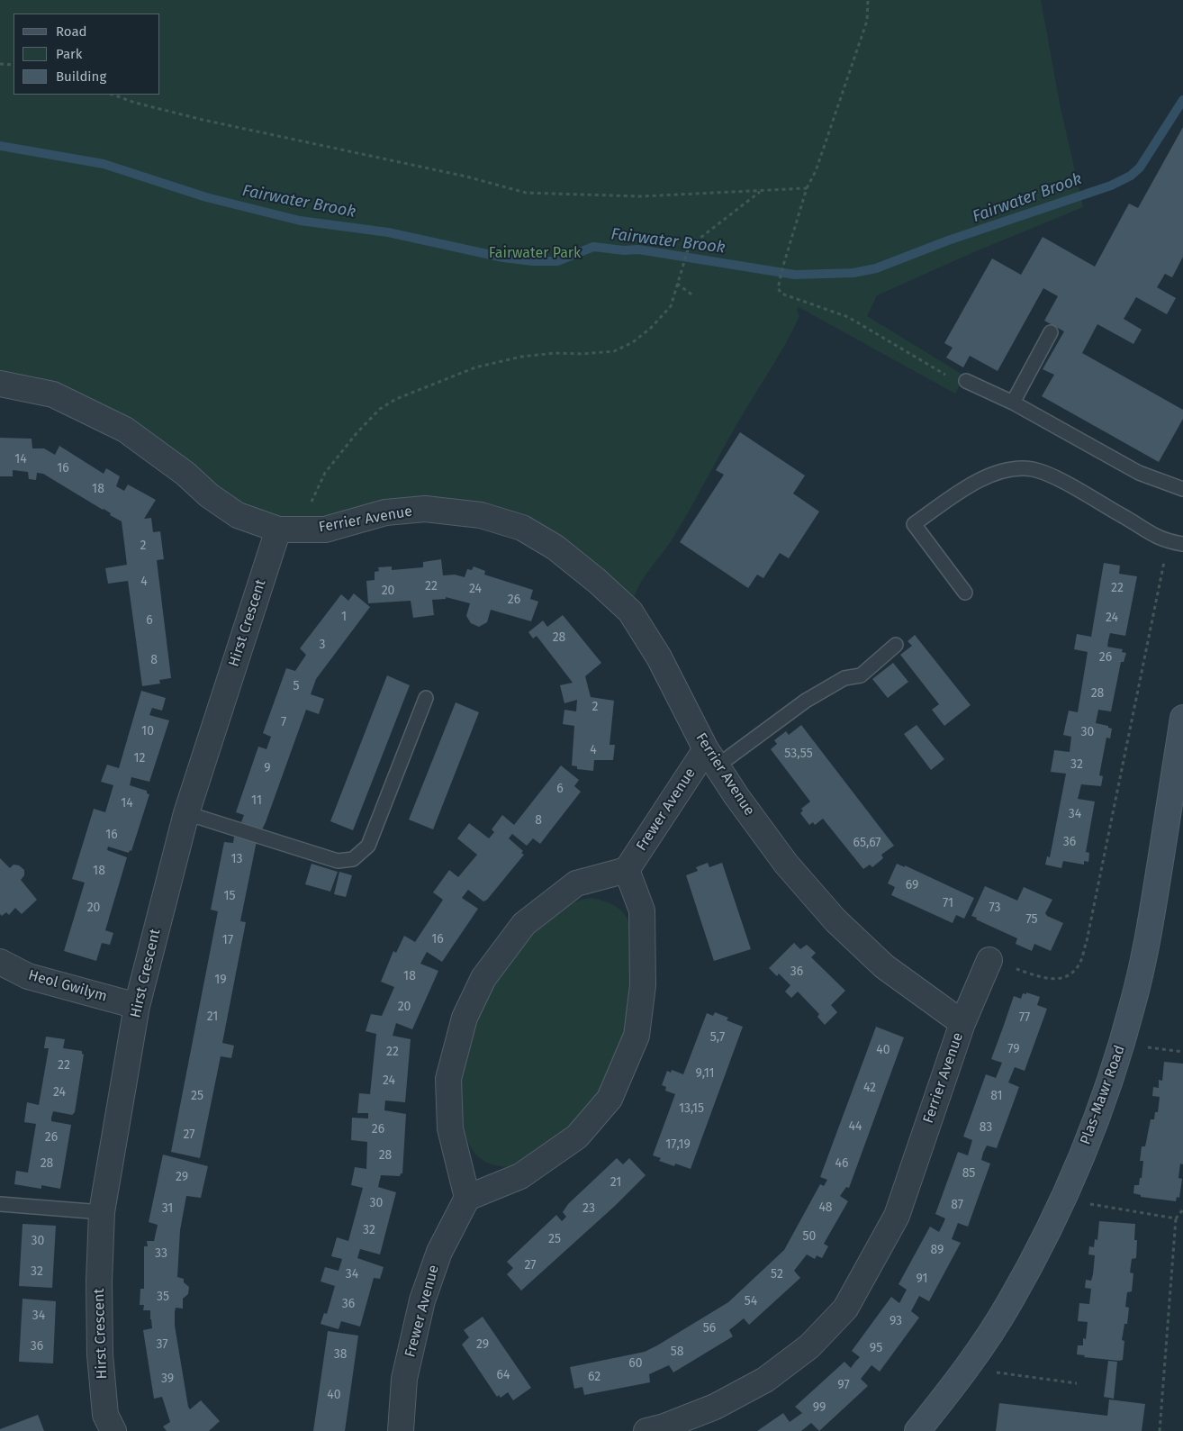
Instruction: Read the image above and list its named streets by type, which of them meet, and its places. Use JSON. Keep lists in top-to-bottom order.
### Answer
{
  "streets": {
    "street": [
      "Ferrier Avenue",
      "Hirst Crescent",
      "Frewer Avenue",
      "Heol Gwilym",
      "Plas-Mawr Road"
    ]
  },
  "crossings": [
    ["Ferrier Avenue", "Hirst Crescent"],
    ["Ferrier Avenue", "Frewer Avenue"],
    ["Hirst Crescent", "Heol Gwilym"]
  ],
  "water": ["Fairwater Brook"],
  "parks": ["Fairwater Park"],
  "house_numbers": [
    "14",
    "16",
    "18",
    "2",
    "4",
    "22",
    "22",
    "24",
    "20",
    "26",
    "1",
    "24",
    "6",
    "28",
    "3",
    "26",
    "8",
    "5",
    "28",
    "2",
    "7",
    "10",
    "30",
    "4",
    "53,55",
    "12",
    "32",
    "9",
    "6",
    "11",
    "14",
    "34",
    "8",
    "16",
    "36",
    "65,67",
    "13",
    "18",
    "69",
    "15",
    "71",
    "20",
    "73",
    "75",
    "16",
    "17",
    "36",
    "18",
    "19",
    "20",
    "21",
    "77",
    "5,7",
    "79",
    "40",
    "22",
    "22",
    "9,11",
    "24",
    "42",
    "24",
    "25",
    "81",
    "13,15",
    "44",
    "83",
    "26",
    "27",
    "26",
    "17,19",
    "28",
    "28",
    "46",
    "85",
    "29",
    "21",
    "30",
    "87",
    "48",
    "31",
    "23",
    "32",
    "50",
    "25",
    "30",
    "89",
    "33",
    "27",
    "32",
    "34",
    "52",
    "91",
    "35",
    "54",
    "36",
    "34",
    "93",
    "56",
    "37",
    "29",
    "36",
    "95",
    "58",
    "38",
    "60",
    "64",
    "62",
    "39",
    "97",
    "40",
    "99"
  ],
  "legend": ["Road", "Park", "Building"]
}
